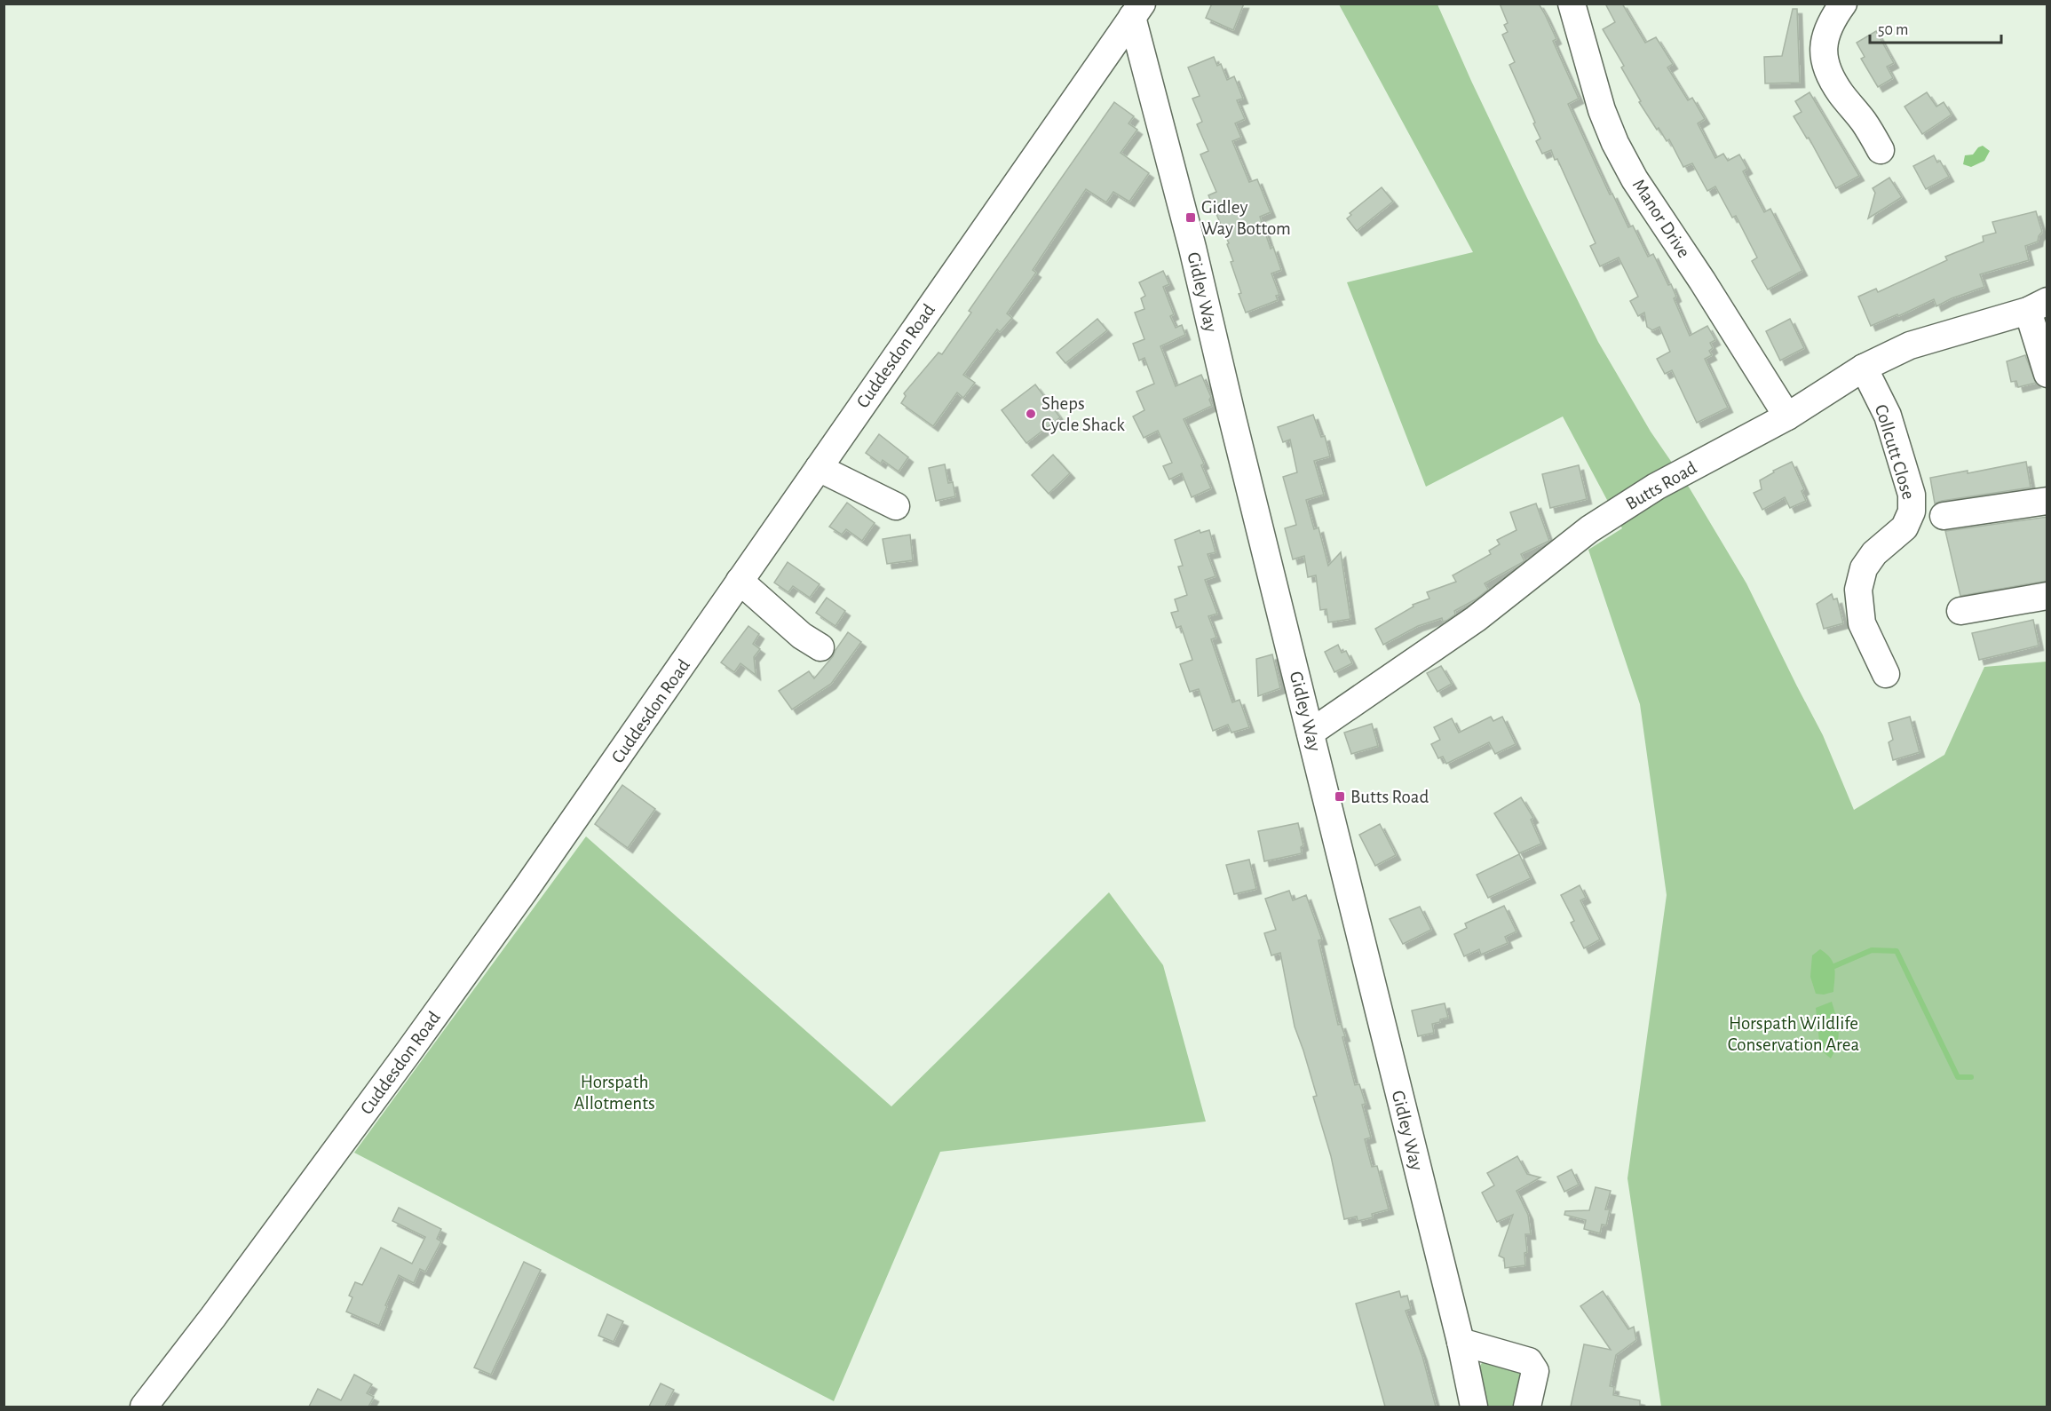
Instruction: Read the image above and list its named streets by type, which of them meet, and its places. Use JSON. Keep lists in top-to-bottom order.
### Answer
{
  "streets": {
    "street": [
      "Manor Drive",
      "Gidley Way",
      "Cuddesdon Road",
      "Collcutt Close",
      "Butts Road"
    ]
  },
  "crossings": [
    ["Manor Drive", "Butts Road"],
    ["Gidley Way", "Cuddesdon Road"],
    ["Gidley Way", "Butts Road"],
    ["Collcutt Close", "Butts Road"]
  ],
  "parks": ["Horspath Wildlife Conservation Area", "Horspath Allotments"],
  "places": {
    "transit": ["Gidley Way Bottom", "Butts Road"],
    "other": ["Sheps Cycle Shack"]
  },
  "scale_bar": "50 m"
}
